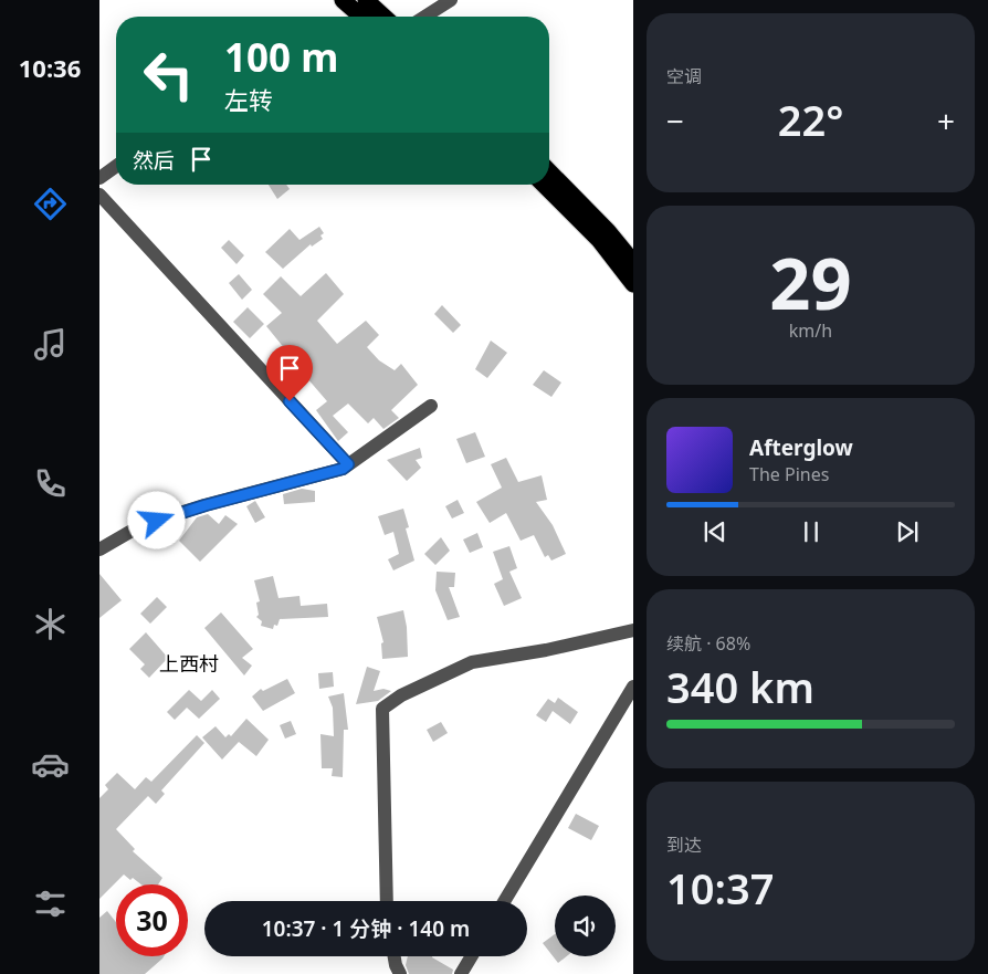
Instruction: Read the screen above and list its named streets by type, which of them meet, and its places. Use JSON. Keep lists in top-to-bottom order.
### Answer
{
  "districts": ["上西村"],
  "page": {
    "tabs": "10:36",
    "tile": [
      "空调",
      ["29", "km/h"],
      ["续航 · 68%", "340 km"],
      ["到达", "10:37"]
    ],
    "turn": ["100 m", "左转"],
    "heat": ["−", "22°", "+"],
    "then": "然后",
    "song": ["Afterglow", "The Pines"],
    "limit": "30",
    "trip": "10:37 · 1 分钟 · 140 m"
  }
}
